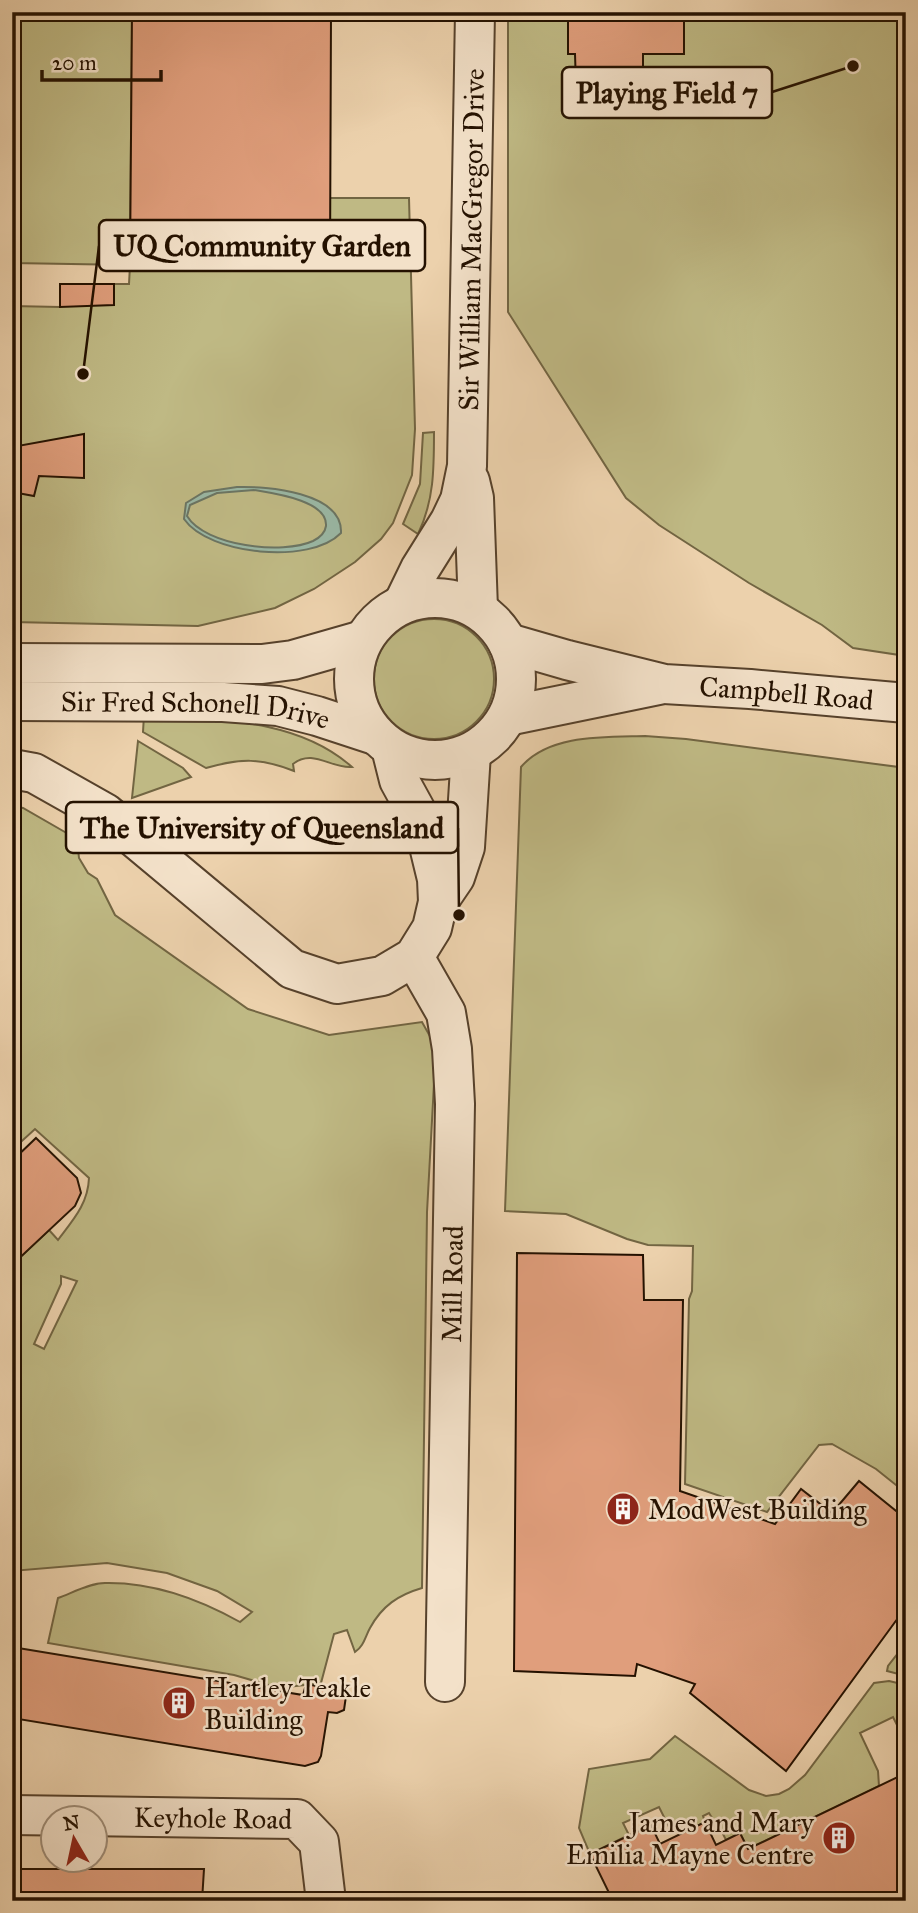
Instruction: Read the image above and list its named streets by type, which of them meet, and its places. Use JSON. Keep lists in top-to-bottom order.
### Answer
{
  "streets": {
    "street": [
      "Sir William MacGregor Drive",
      "Campbell Road",
      "Sir Fred Schonell Drive",
      "Mill Road",
      "Keyhole Road"
    ]
  },
  "crossings": [
    ["Sir William MacGregor Drive", "Campbell Road"],
    ["Sir William MacGregor Drive", "Sir Fred Schonell Drive"],
    ["Campbell Road", "Sir Fred Schonell Drive"]
  ],
  "places": {
    "other": ["Playing Field 7", "UQ Community Garden", "The University of Queensland"],
    "building": ["ModWest Building", "Hartley Teakle Building", "James and Mary Emilia Mayne Centre"]
  },
  "scale_bar": "20 m",
  "north": "top"
}
